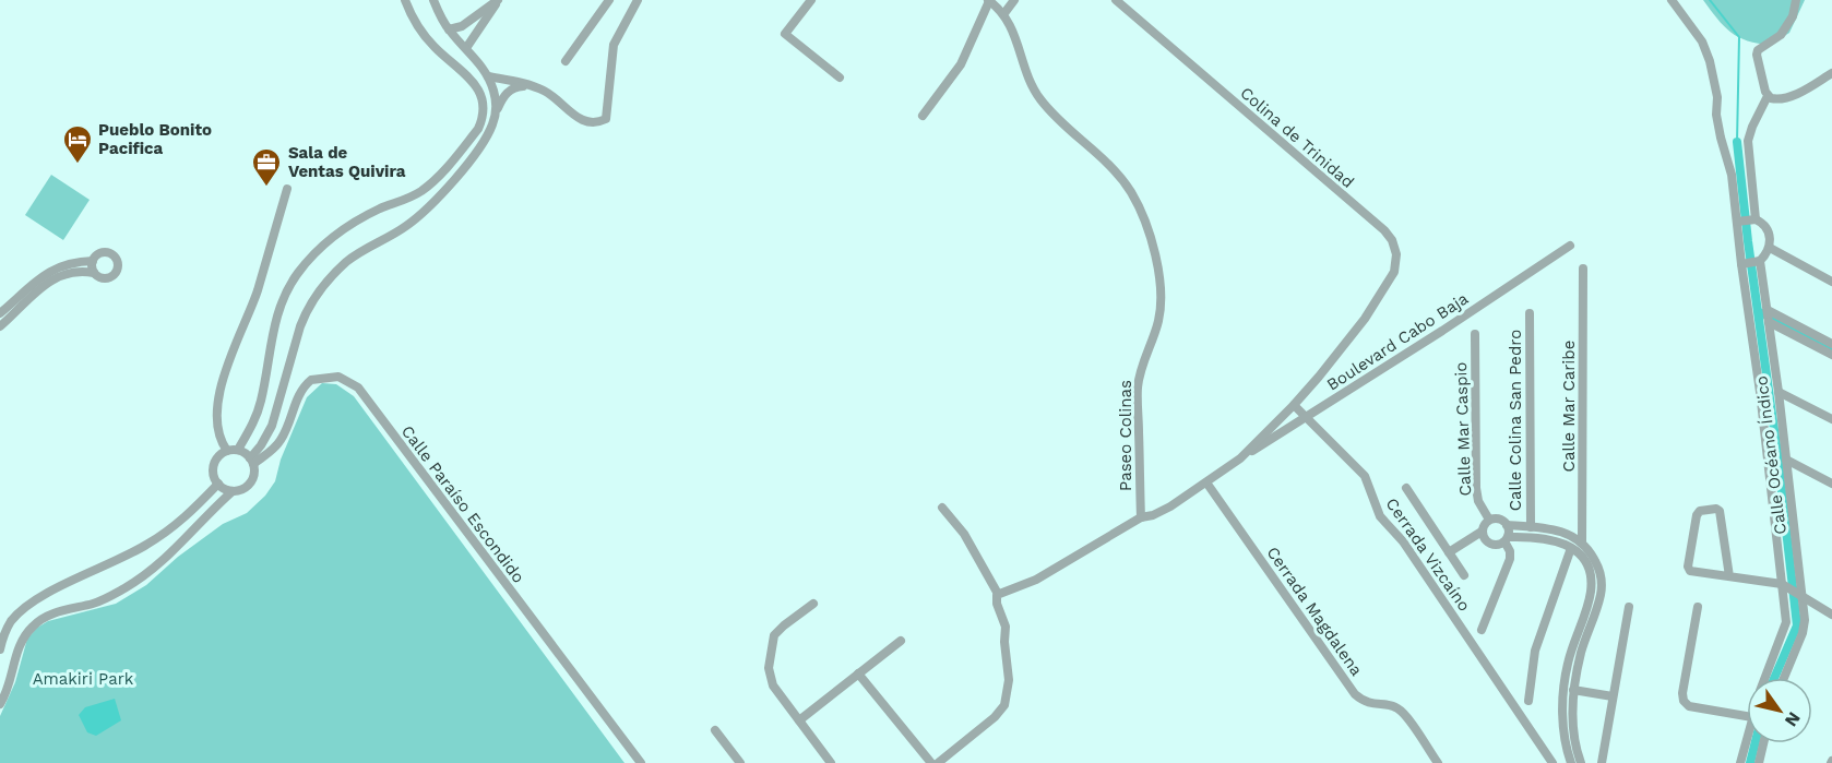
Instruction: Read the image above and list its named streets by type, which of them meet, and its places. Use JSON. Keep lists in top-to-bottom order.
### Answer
{
  "streets": {
    "street": [
      "Colina de Trinidad",
      "Boulevard Cabo Baja",
      "Calle Mar Caribe",
      "Calle Colina San Pedro",
      "Calle Mar Caspio",
      "Paseo Colinas",
      "Calle Océano Índico",
      "Calle Paraíso Escondido",
      "Cerrada Vizcaíno",
      "Cerrada Magdalena"
    ]
  },
  "crossings": [
    ["Colina de Trinidad", "Boulevard Cabo Baja"],
    ["Boulevard Cabo Baja", "Paseo Colinas"],
    ["Boulevard Cabo Baja", "Cerrada Vizcaíno"],
    ["Boulevard Cabo Baja", "Cerrada Magdalena"]
  ],
  "parks": ["Amakiri Park"],
  "places": {
    "hotel": ["Pueblo Bonito Pacifica"],
    "office": ["Sala de Ventas Quivira"]
  },
  "north": "bottom right"
}
